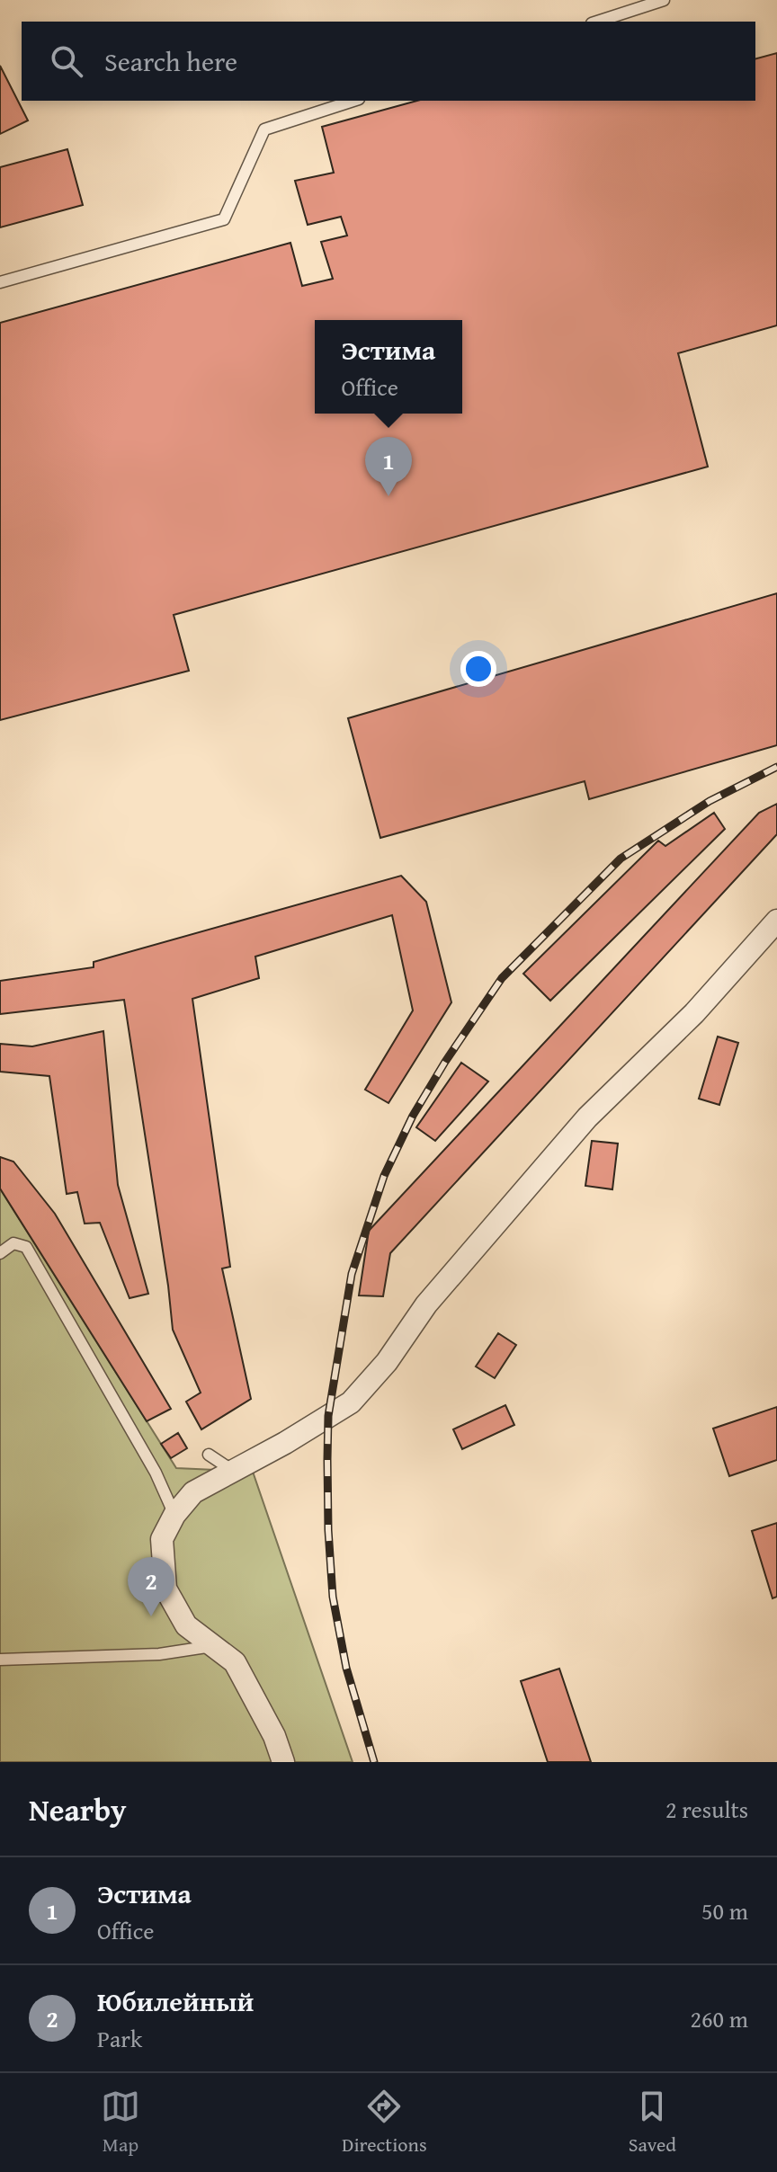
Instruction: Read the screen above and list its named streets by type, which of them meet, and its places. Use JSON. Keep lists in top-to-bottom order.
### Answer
{
  "page": {
    "search": "Search here",
    "popup": ["Эстима", "Office"],
    "pins": ["1", "2"],
    "heading": ["Nearby", "2 results"],
    "list": [
      {
        "mark": "1",
        "name": "Эстима",
        "note": "Office",
        "value": "50 m"
      },
      {
        "mark": "2",
        "name": "Юбилейный",
        "note": "Park",
        "value": "260 m"
      }
    ],
    "nav": ["Map", "Directions", "Saved"]
  }
}
